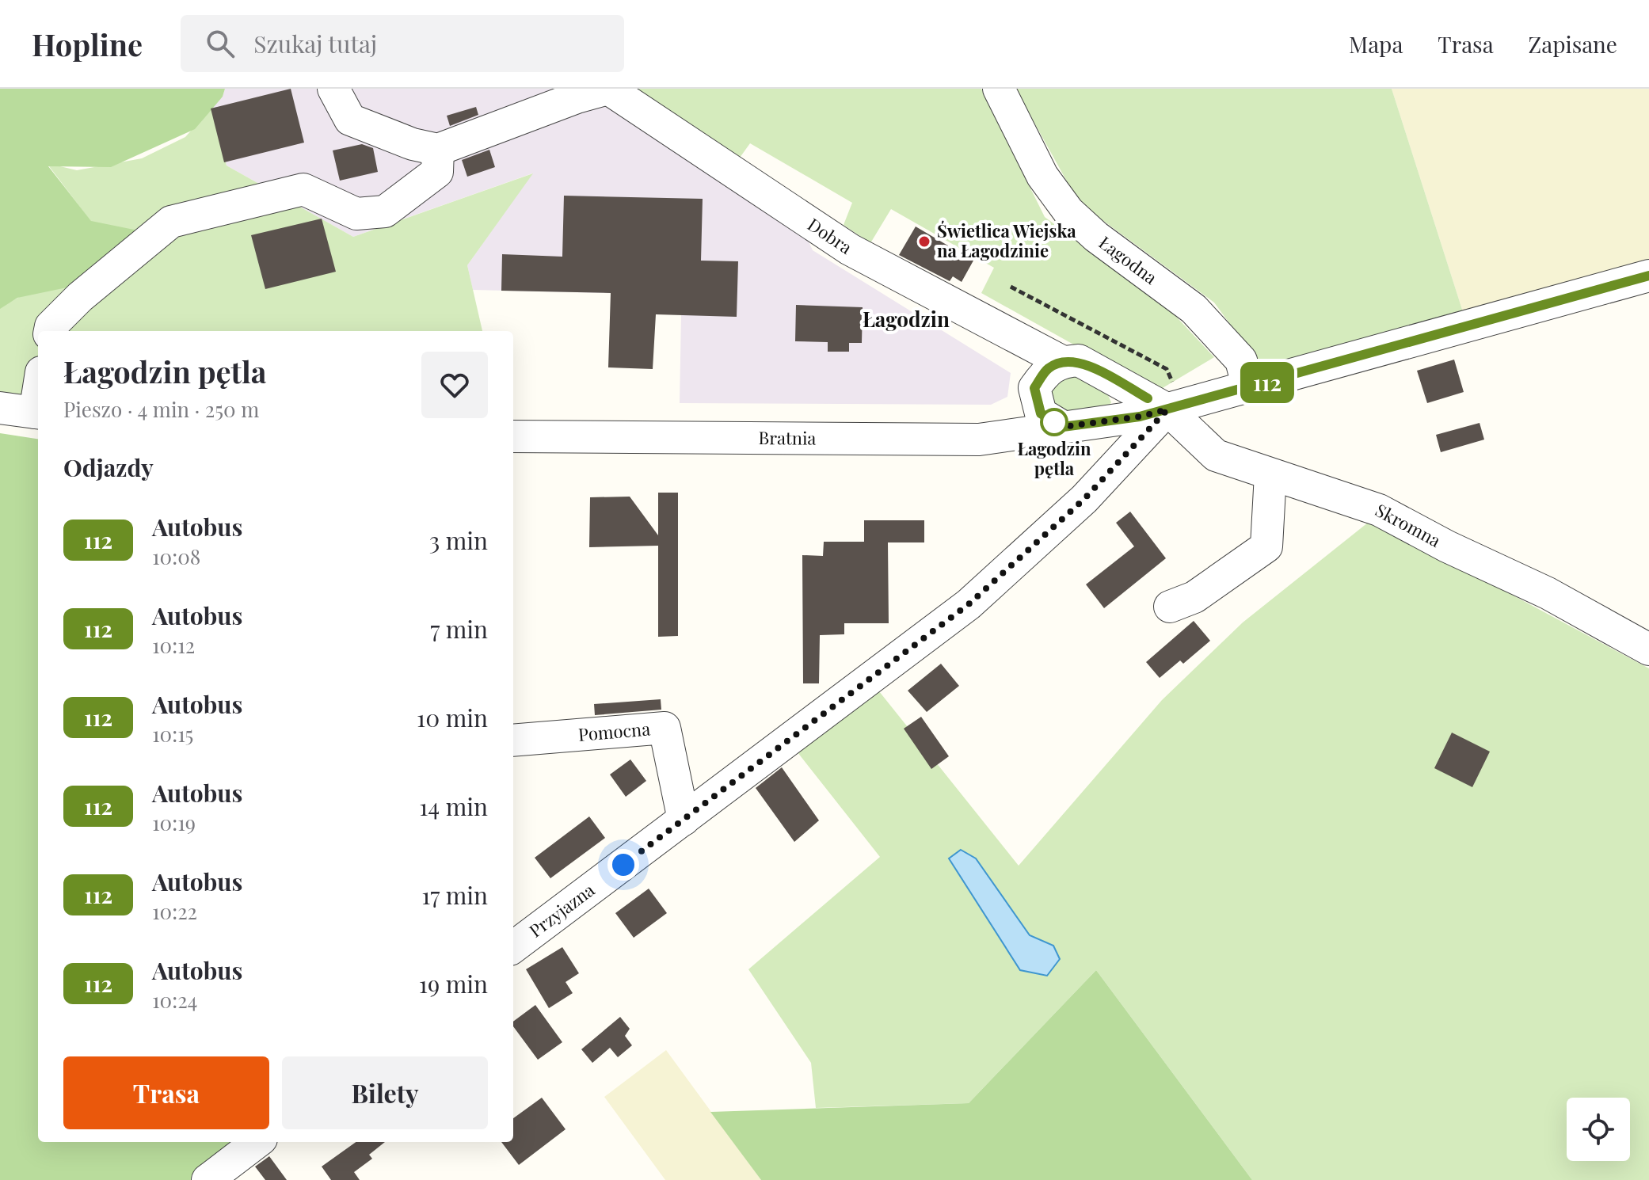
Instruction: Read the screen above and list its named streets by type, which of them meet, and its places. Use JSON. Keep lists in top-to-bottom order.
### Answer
{
  "streets": {
    "street": [
      "Dobra",
      "Łagodna",
      "Bratnia",
      "Skromna",
      "Pomocna",
      "Przyjazna"
    ]
  },
  "crossings": [
    ["Dobra", "Bratnia"],
    ["Dobra", "Skromna"],
    ["Dobra", "Przyjazna"],
    ["Łagodna", "Bratnia"],
    ["Bratnia", "Skromna"],
    ["Bratnia", "Przyjazna"],
    ["Skromna", "Przyjazna"],
    ["Pomocna", "Przyjazna"]
  ],
  "districts": ["Łagodzin"],
  "places": ["Świetlica Wiejska na Łagodzinie", "Łagodzin pętla"],
  "lines": ["bus line 112"],
  "page": {
    "header": "Hopline",
    "search": "Szukaj tutaj",
    "nav": ["Mapa", "Trasa", "Zapisane"],
    "on_map": "112",
    "heading": [
      ["Łagodzin pętla", "Pieszo · 4 min · 250 m"],
      "Odjazdy"
    ],
    "list": [
      {
        "mark": "112",
        "name": "Autobus",
        "note": "10:08",
        "value": "3 min"
      },
      {
        "mark": "112",
        "name": "Autobus",
        "note": "10:12",
        "value": "7 min"
      },
      {
        "mark": "112",
        "name": "Autobus",
        "note": "10:15",
        "value": "10 min"
      },
      {
        "mark": "112",
        "name": "Autobus",
        "note": "10:19",
        "value": "14 min"
      },
      {
        "mark": "112",
        "name": "Autobus",
        "note": "10:22",
        "value": "17 min"
      },
      {
        "mark": "112",
        "name": "Autobus",
        "note": "10:24",
        "value": "19 min"
      }
    ],
    "buttons": ["Trasa", "Bilety"]
  }
}
